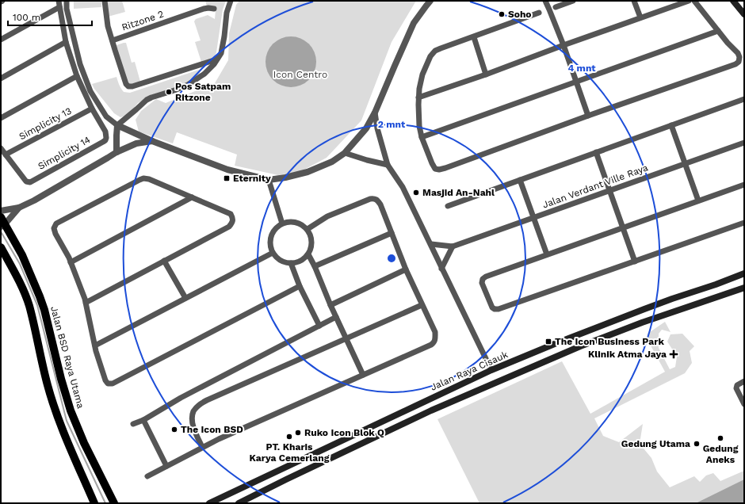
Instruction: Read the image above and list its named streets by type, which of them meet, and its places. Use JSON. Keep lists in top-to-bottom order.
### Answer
{
  "streets": {
    "main road": ["Jalan BSD Raya Utama", "Jalan Raya Cisauk"],
    "street": [
      "Ritzone 2",
      "Simplicity 13",
      "Simplicity 14",
      "Jalan Verdant Ville Raya"
    ]
  },
  "crossings": [
    ["Simplicity 13", "Simplicity 14"]
  ],
  "parks": ["Icon Centro"],
  "places": {
    "other": [
      "Soho",
      "Pos Satpam Ritzone",
      "Masjid An-Nahl",
      "The Icon BSD",
      "Ruko Icon Blok Q",
      "PT. Kharis Karya Cemerlang",
      "Gedung Aneks",
      "Gedung Utama"
    ],
    "transit": ["Eternity", "The Icon Business Park"],
    "health": ["Klinik Atma Jaya"]
  },
  "scale_bar": "100 m",
  "rings": ["4 mnt", "2 mnt"]
}
